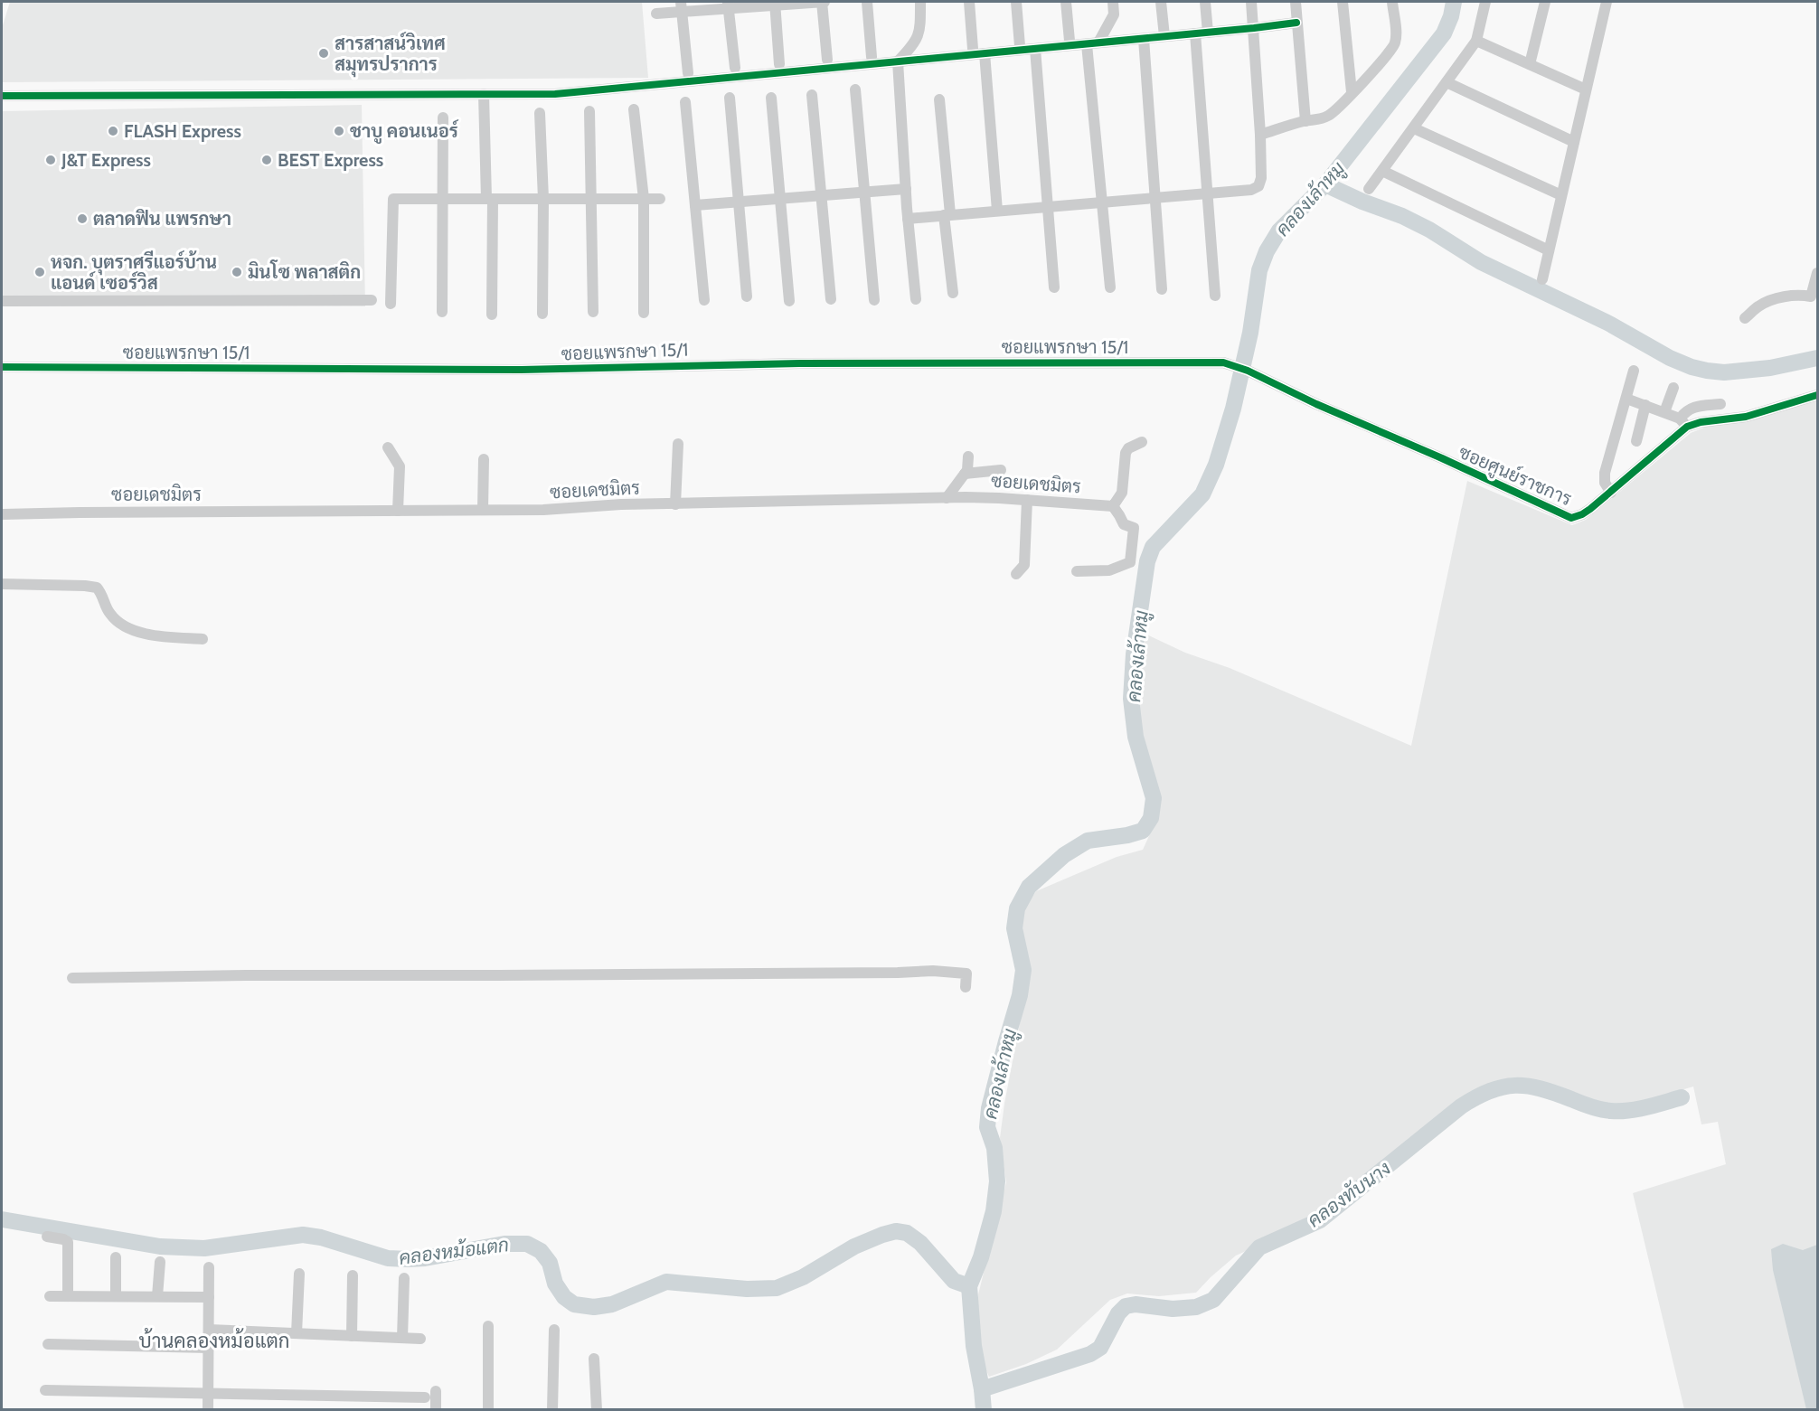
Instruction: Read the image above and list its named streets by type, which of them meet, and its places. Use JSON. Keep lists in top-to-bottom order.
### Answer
{
  "streets": {
    "street": ["ซอยแพรกษา 15/1", "ซอยศูนย์ราชการ", "ซอยเดชมิตร"]
  },
  "crossings": [
    ["ซอยแพรกษา 15/1", "ซอยศูนย์ราชการ"]
  ],
  "districts": ["บ้านคลองหม้อแตก"],
  "water": ["คลองเล้าหมู", "คลองทับนาง", "คลองหม้อแตก"],
  "places": [
    "สารสาสน์วิเทศ สมุทรปราการ",
    "FLASH Express",
    "ชาบู คอนเนอร์",
    "J&T Express",
    "BEST Express",
    "ตลาดฟิน แพรกษา",
    "หจก. บุตราศรีแอร์บ้าน แอนด์ เซอร์วิส",
    "มินโซ พลาสติก"
  ]
}
